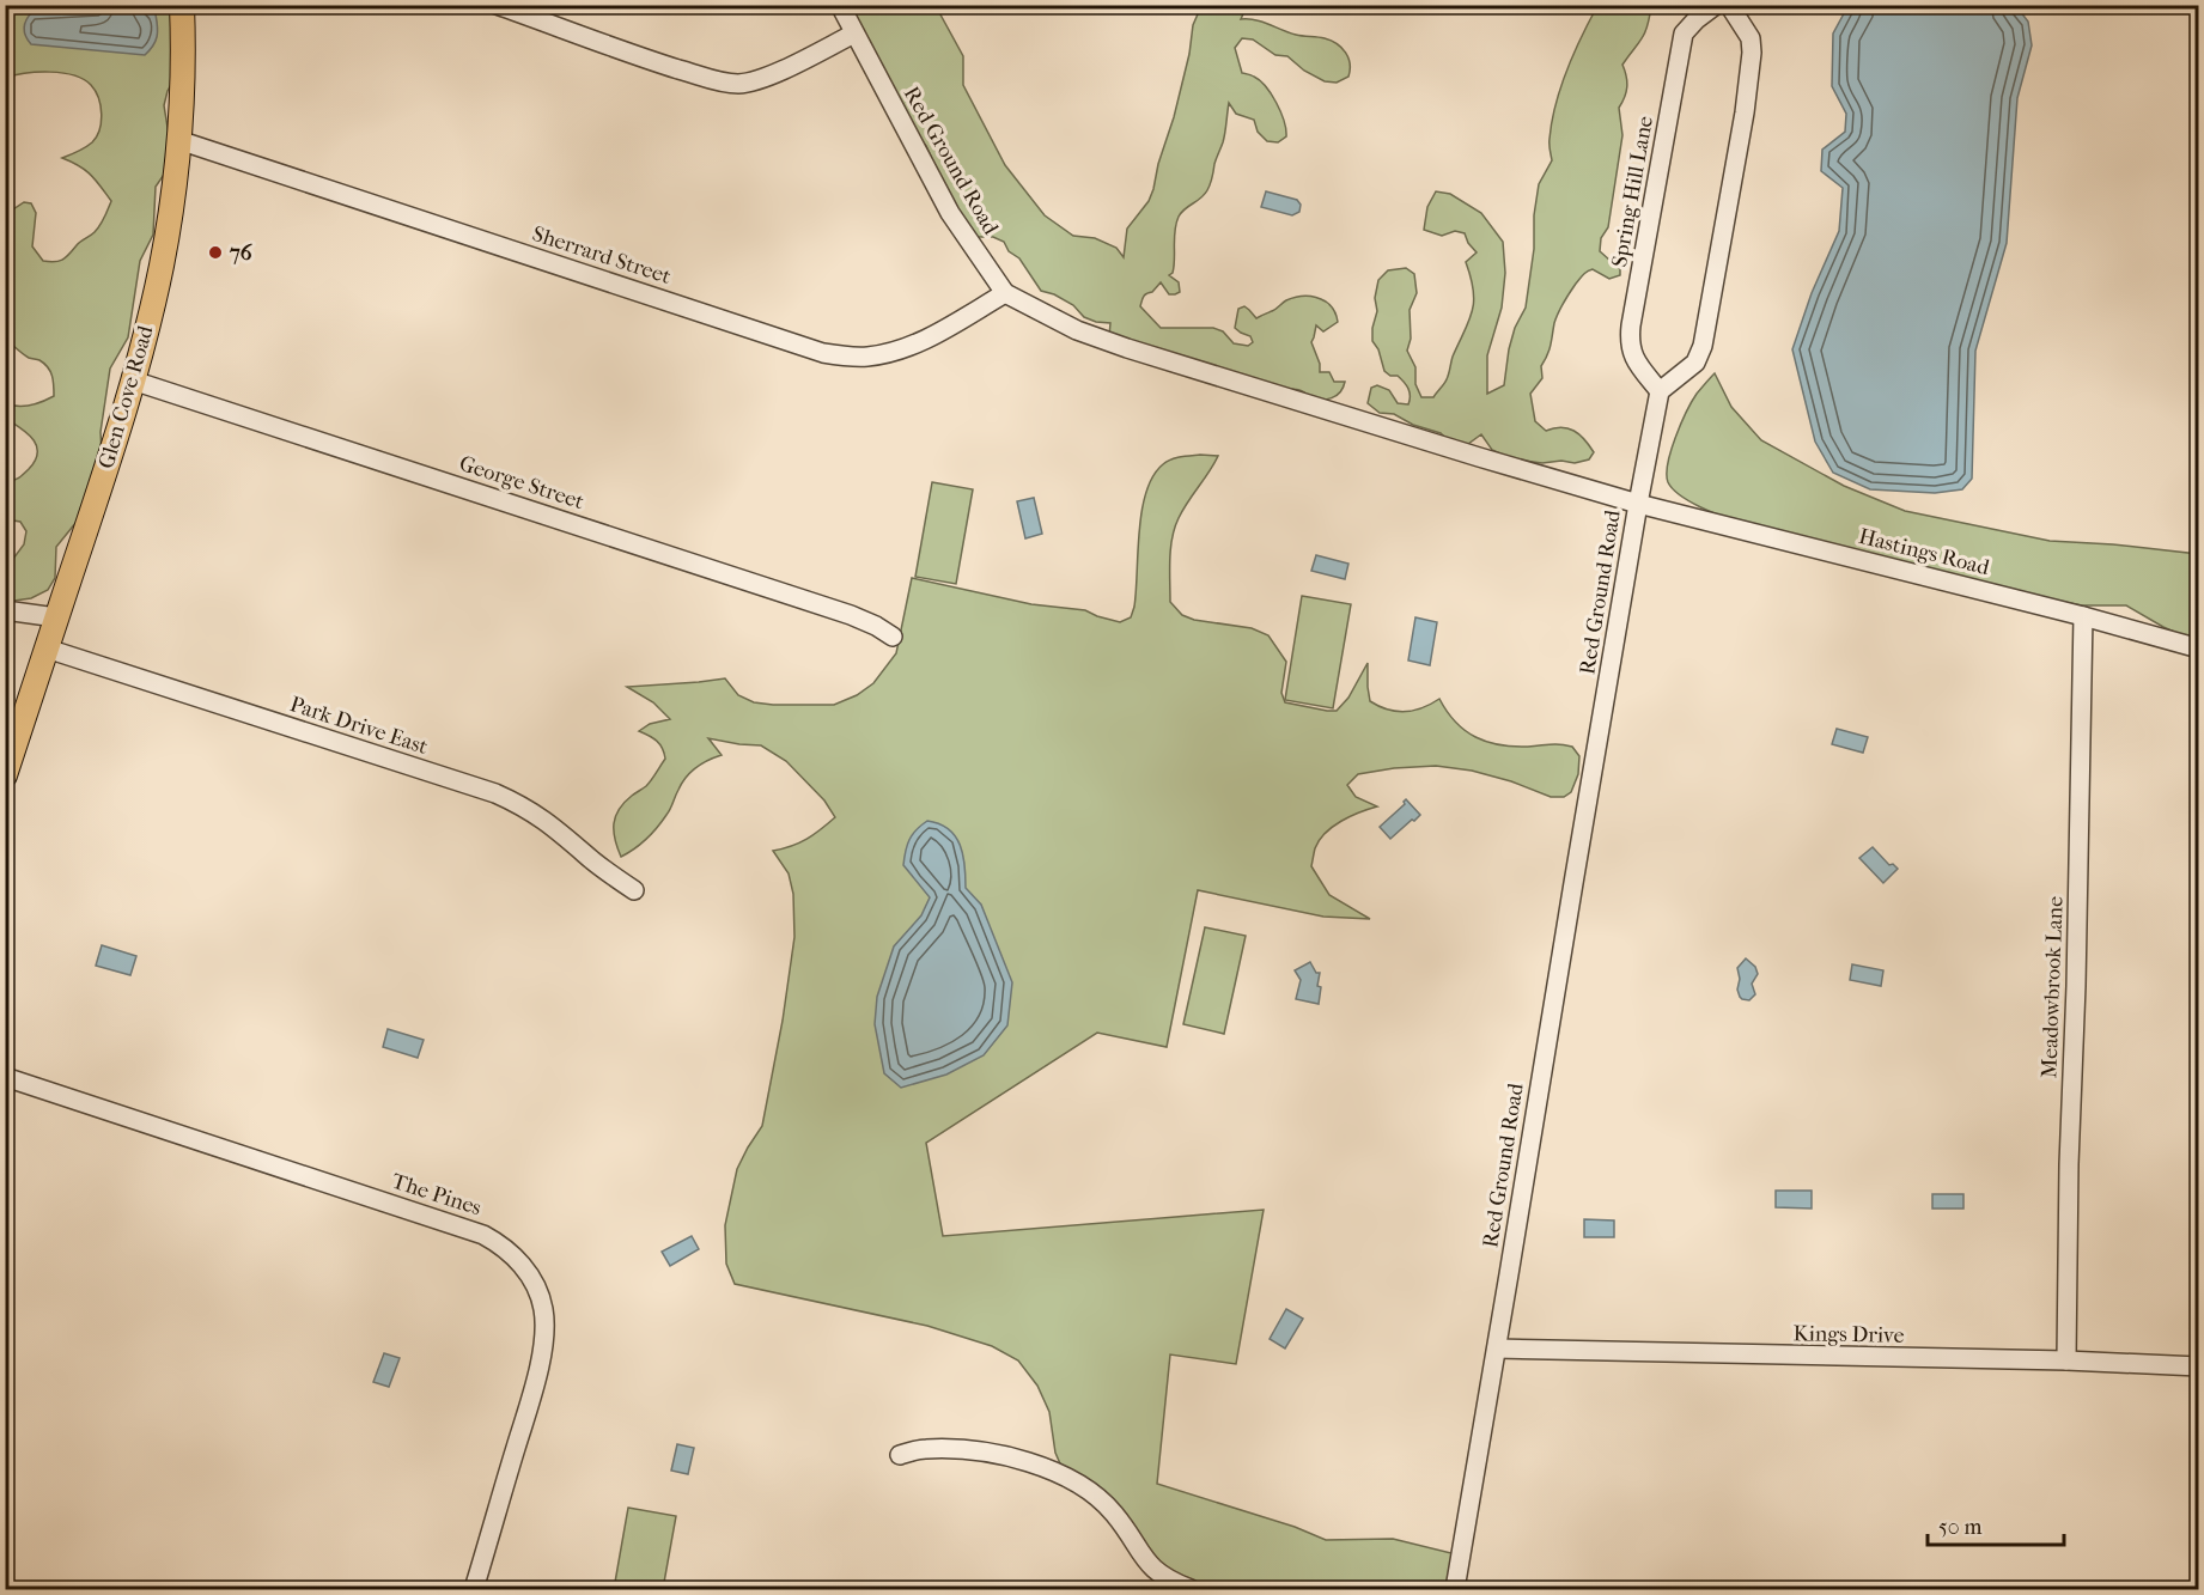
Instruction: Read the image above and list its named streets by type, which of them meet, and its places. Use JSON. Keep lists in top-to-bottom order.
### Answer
{
  "streets": {
    "main road": ["Glen Cove Road"],
    "street": [
      "Red Ground Road",
      "Spring Hill Lane",
      "Sherrard Street",
      "George Street",
      "Hastings Road",
      "Park Drive East",
      "Meadowbrook Lane",
      "The Pines",
      "Kings Drive"
    ]
  },
  "crossings": [
    ["Red Ground Road", "Sherrard Street"],
    ["Red Ground Road", "Hastings Road"],
    ["Red Ground Road", "Kings Drive"],
    ["Sherrard Street", "Glen Cove Road"],
    ["Glen Cove Road", "George Street"],
    ["Glen Cove Road", "Park Drive East"],
    ["Hastings Road", "Meadowbrook Lane"],
    ["Meadowbrook Lane", "Kings Drive"]
  ],
  "places": ["76"],
  "scale_bar": "50 m"
}
